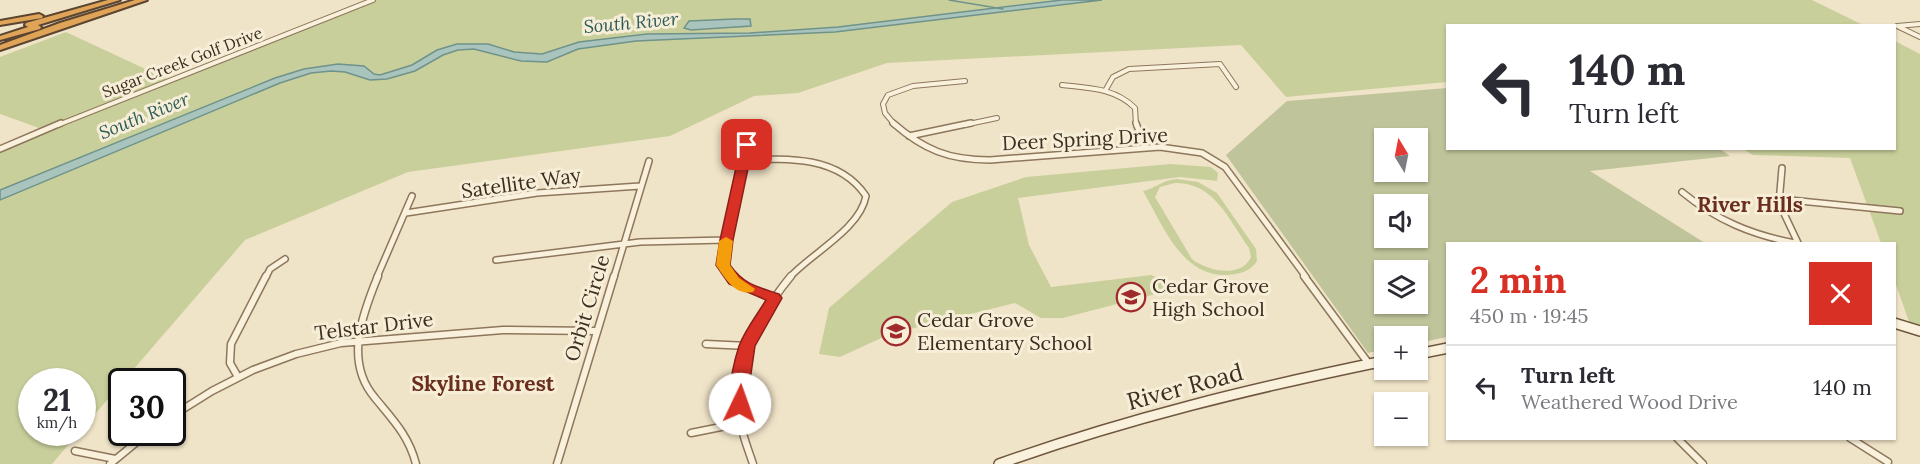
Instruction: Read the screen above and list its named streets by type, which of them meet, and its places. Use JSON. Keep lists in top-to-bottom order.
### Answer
{
  "streets": {
    "street": [
      "Sugar Creek Golf Drive",
      "Deer Spring Drive",
      "Satellite Way",
      "Orbit Circle",
      "Telstar Drive",
      "River Road"
    ]
  },
  "crossings": [
    ["Deer Spring Drive", "River Road"],
    ["Satellite Way", "Orbit Circle"],
    ["Orbit Circle", "Telstar Drive"]
  ],
  "districts": ["River Hills", "Skyline Forest"],
  "water": ["South River"],
  "places": {
    "school or university": ["Cedar Grove High School", "Cedar Grove Elementary School"]
  },
  "north": "top",
  "page": {
    "turn": ["140 m", "Turn left"],
    "map_buttons": ["+", "−"],
    "heading": ["2 min", "450 m · 19:45"],
    "list": [
      {
        "name": "Turn left",
        "note": "Weathered Wood Drive",
        "value": "140 m"
      }
    ],
    "speed": "21 km/h",
    "limit": "30"
  }
}
